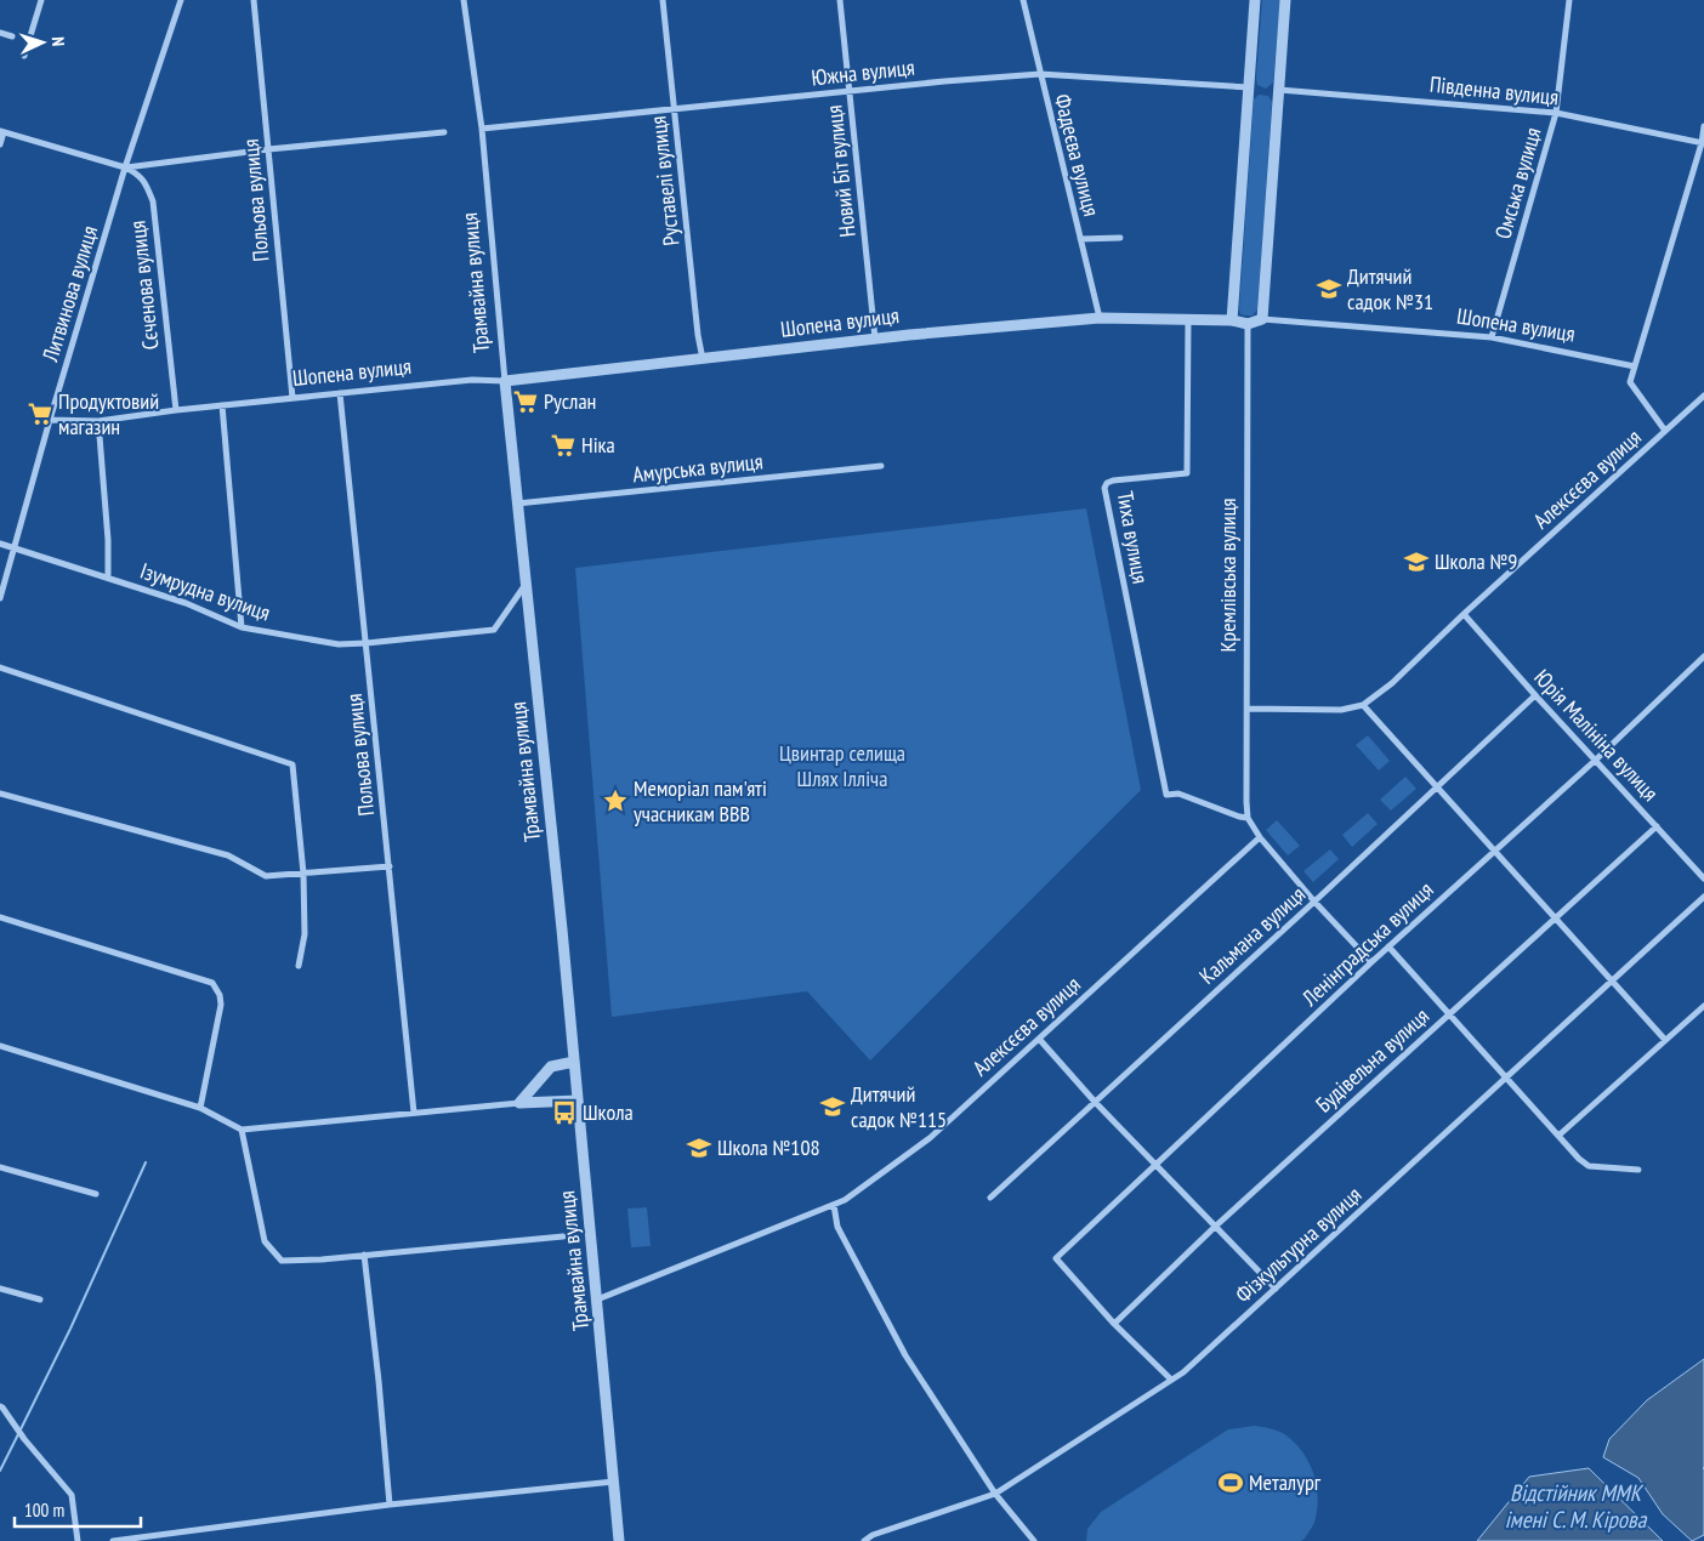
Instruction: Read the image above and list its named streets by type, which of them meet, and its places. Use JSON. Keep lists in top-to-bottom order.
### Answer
{
  "streets": {
    "street": [
      "Южна вулиця",
      "Південна вулиця",
      "Фадеєва вулиця",
      "Новий Біт вулиця",
      "Руставелі вулиця",
      "Омська вулиця",
      "Польова вулиця",
      "Трамвайна вулиця",
      "Сєченова вулиця",
      "Литвинова вулиця",
      "Шопена вулиця",
      "Амурська вулиця",
      "Алексєєва вулиця",
      "Тиха вулиця",
      "Кремлівська вулиця",
      "Ізумрудна вулиця",
      "Юрія Малініна вулиця",
      "Кальмана вулиця",
      "Ленінградська вулиця",
      "Будівельна вулиця",
      "Фiзкультурна вулиця"
    ]
  },
  "crossings": [
    ["Южна вулиця", "Фадеєва вулиця"],
    ["Южна вулиця", "Новий Біт вулиця"],
    ["Южна вулиця", "Руставелі вулиця"],
    ["Южна вулиця", "Трамвайна вулиця"],
    ["Південна вулиця", "Омська вулиця"],
    ["Фадеєва вулиця", "Шопена вулиця"],
    ["Новий Біт вулиця", "Шопена вулиця"],
    ["Руставелі вулиця", "Шопена вулиця"],
    ["Омська вулиця", "Шопена вулиця"],
    ["Польова вулиця", "Шопена вулиця"],
    ["Польова вулиця", "Ізумрудна вулиця"],
    ["Трамвайна вулиця", "Шопена вулиця"],
    ["Трамвайна вулиця", "Амурська вулиця"],
    ["Трамвайна вулиця", "Алексєєва вулиця"],
    ["Трамвайна вулиця", "Ізумрудна вулиця"],
    ["Сєченова вулиця", "Литвинова вулиця"],
    ["Сєченова вулиця", "Шопена вулиця"],
    ["Литвинова вулиця", "Шопена вулиця"],
    ["Литвинова вулиця", "Ізумрудна вулиця"],
    ["Шопена вулиця", "Тиха вулиця"],
    ["Шопена вулиця", "Кремлівська вулиця"],
    ["Алексєєва вулиця", "Кремлівська вулиця"],
    ["Алексєєва вулиця", "Юрія Малініна вулиця"],
    ["Тиха вулиця", "Кремлівська вулиця"],
    ["Юрія Малініна вулиця", "Кальмана вулиця"],
    ["Юрія Малініна вулиця", "Ленінградська вулиця"],
    ["Юрія Малініна вулиця", "Будівельна вулиця"],
    ["Ленінградська вулиця", "Будівельна вулиця"]
  ],
  "water": ["Відстійник ММК імені С. М. Кірова"],
  "parks": ["Цвинтар селища Шлях Ілліча"],
  "places": {
    "school or university": [
      "Дитячий садок №31",
      "Школа №9",
      "Дитячий садок №115",
      "Школа №108"
    ],
    "supermarket": ["Руслан", "Продуктовий магазин", "Ніка"],
    "place": ["Меморіал пам'яті учасникам ВВВ"],
    "bus stop": ["Школа"],
    "sports": ["Металург"]
  },
  "scale_bar": "100 m",
  "north": "right"
}
